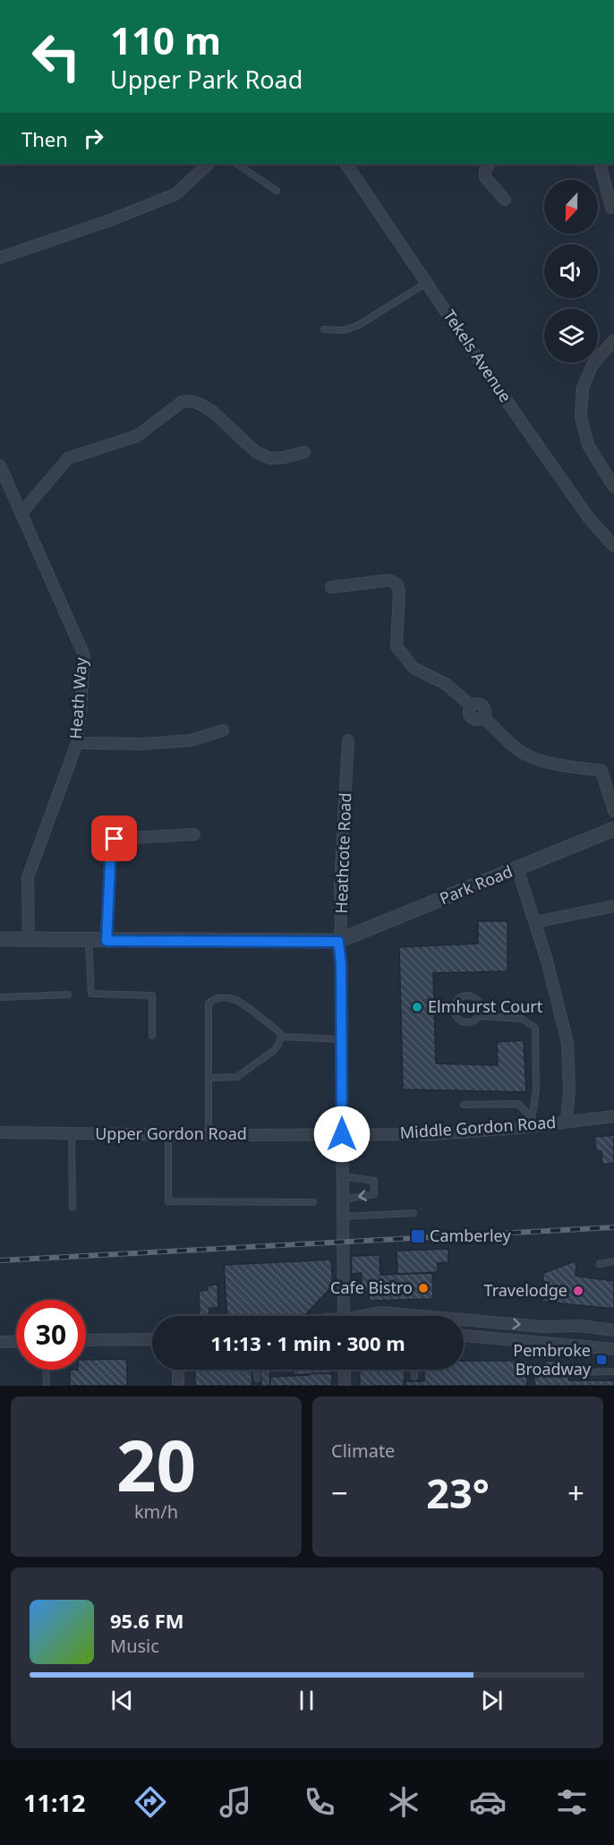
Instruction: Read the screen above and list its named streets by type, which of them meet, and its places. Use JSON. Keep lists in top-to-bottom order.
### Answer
{
  "streets": {
    "street": [
      "Tekels Avenue",
      "Heath Way",
      "Heathcote Road",
      "Park Road",
      "Middle Gordon Road",
      "Upper Gordon Road"
    ]
  },
  "crossings": [
    ["Heathcote Road", "Park Road"],
    ["Heathcote Road", "Middle Gordon Road"],
    ["Heathcote Road", "Upper Gordon Road"],
    ["Middle Gordon Road", "Upper Gordon Road"]
  ],
  "places": {
    "other": ["Elmhurst Court", "Cafe Bistro", "Travelodge"],
    "transit": ["Camberley", "Pembroke Broadway"]
  },
  "north": "bottom",
  "page": {
    "turn": ["110 m", "Upper Park Road"],
    "then": "Then",
    "limit": "30",
    "trip": "11:13 · 1 min · 300 m",
    "tile": [
      ["20", "km/h"],
      "Climate"
    ],
    "heat": ["−", "23°", "+"],
    "song": ["95.6 FM", "Music"],
    "tabs": "11:12"
  }
}
